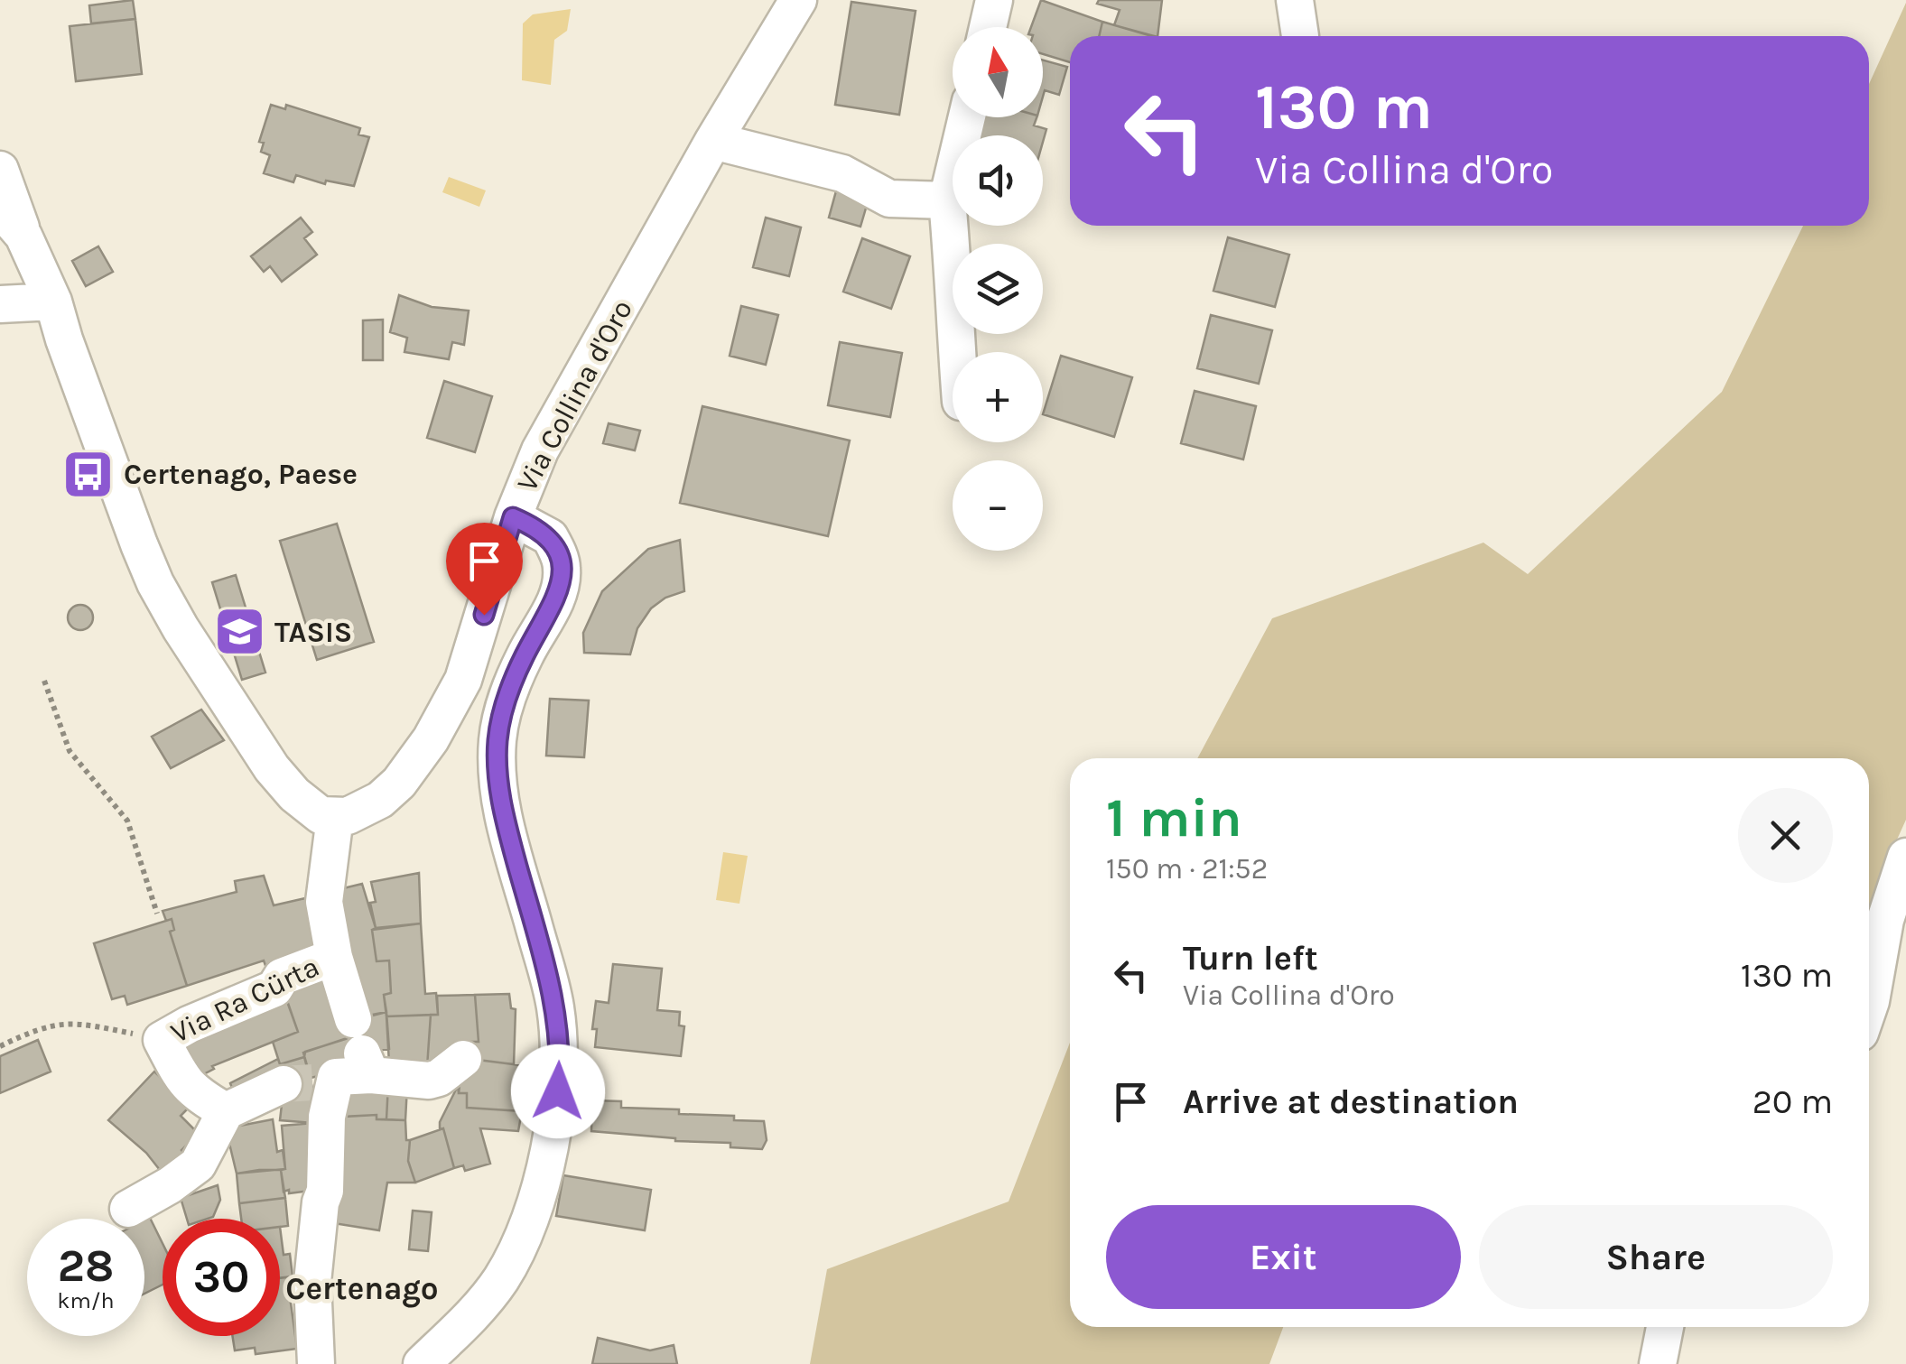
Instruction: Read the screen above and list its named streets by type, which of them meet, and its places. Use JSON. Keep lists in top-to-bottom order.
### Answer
{
  "streets": {
    "street": ["Via Collina d'Oro", "Via Ra Cürta"]
  },
  "districts": ["Certenago"],
  "places": {
    "bus stop": ["Certenago, Paese"],
    "school or university": ["TASIS"]
  },
  "north": "top",
  "page": {
    "map_buttons": ["+", "−"],
    "turn": ["130 m", "Via Collina d'Oro"],
    "heading": ["1 min", "150 m · 21:52"],
    "list": [
      {
        "name": "Turn left",
        "note": "Via Collina d'Oro",
        "value": "130 m"
      },
      {
        "name": "Arrive at destination",
        "value": "20 m"
      }
    ],
    "buttons": ["Exit", "Share"],
    "speed": "28 km/h",
    "limit": "30"
  }
}
